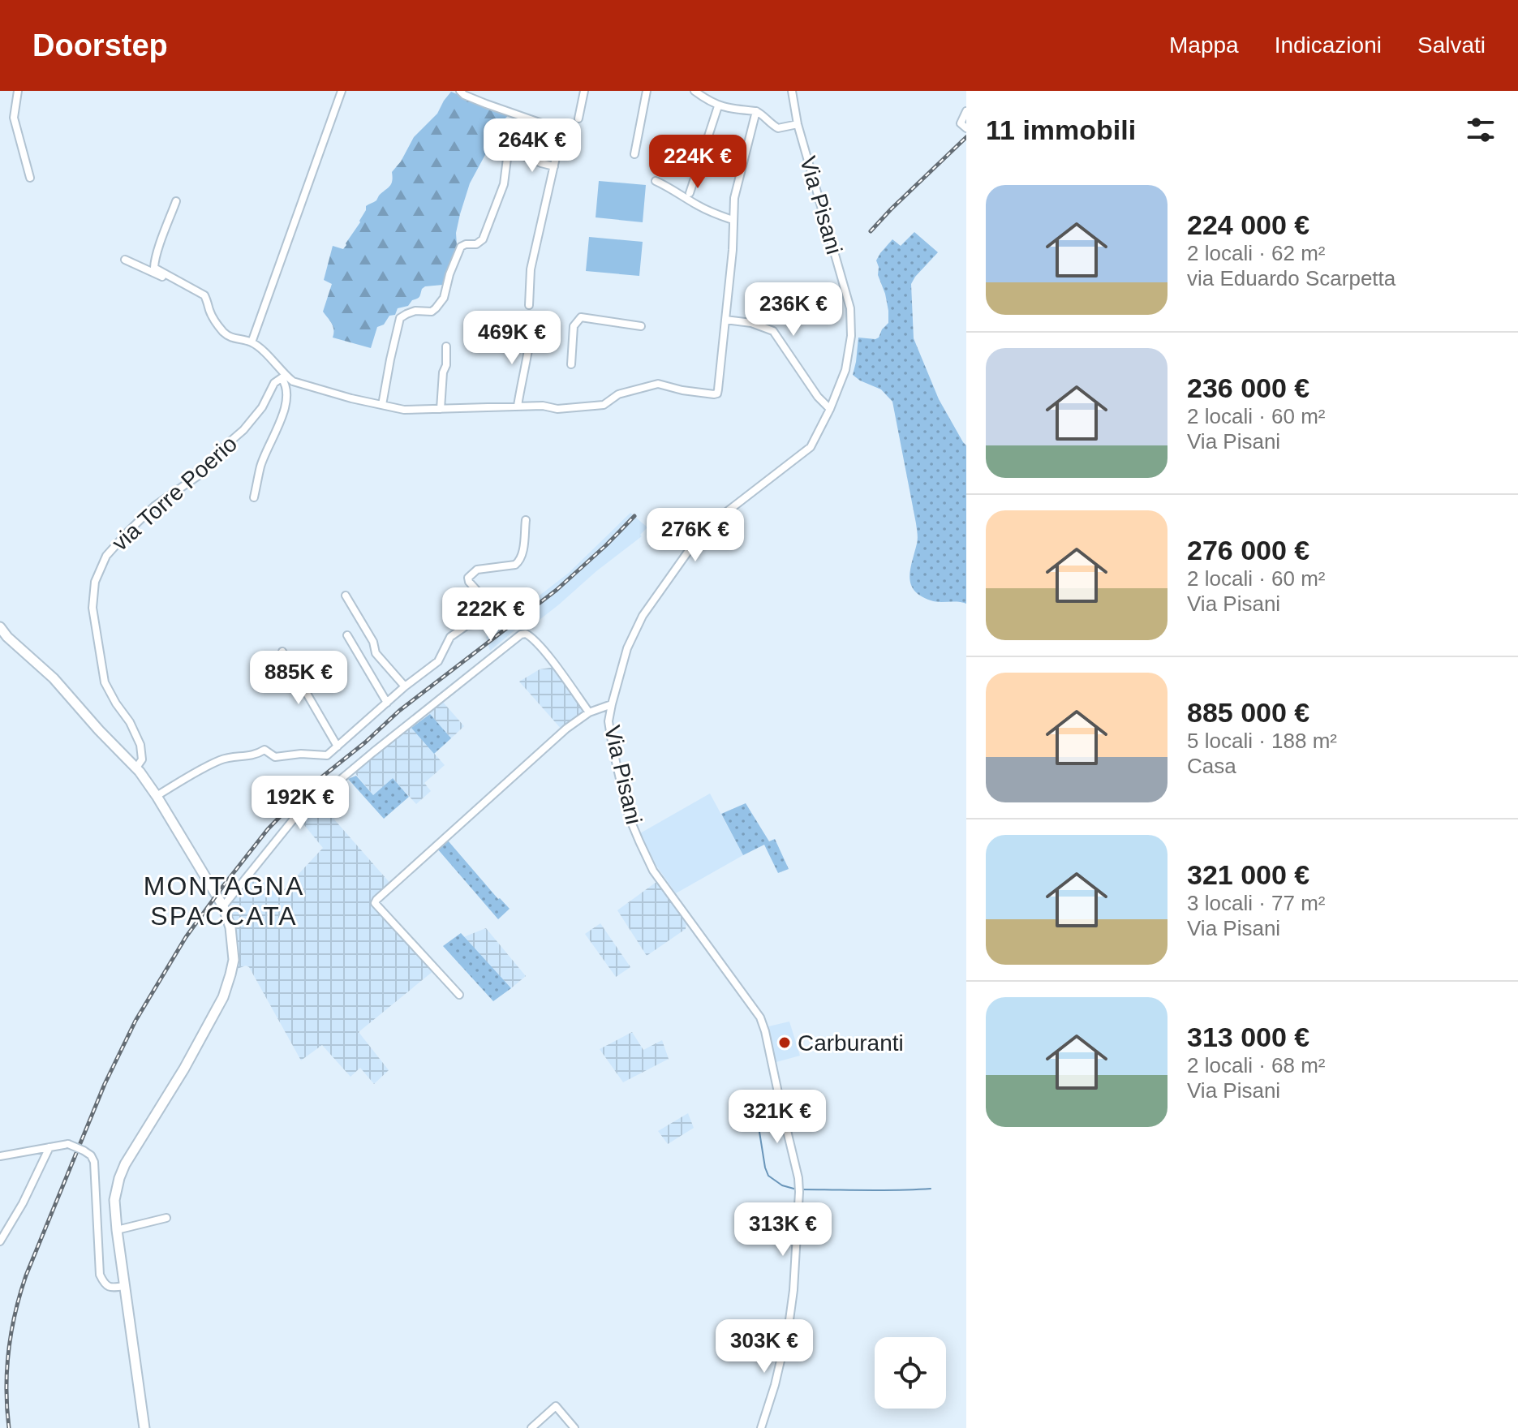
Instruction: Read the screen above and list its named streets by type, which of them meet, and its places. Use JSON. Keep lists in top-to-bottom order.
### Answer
{
  "streets": {
    "street": ["Via Pisani", "via Torre Poerio"]
  },
  "districts": ["MONTAGNA SPACCATA"],
  "places": ["Carburanti"],
  "page": {
    "header": "Doorstep",
    "nav": ["Mappa", "Indicazioni", "Salvati"],
    "heading": "11 immobili",
    "price": [
      "264K €",
      "224K €",
      "236K €",
      "469K €",
      "276K €",
      "222K €",
      "885K €",
      "192K €",
      "321K €",
      "313K €",
      "303K €"
    ],
    "list": [
      {
        "name": "224 000 €",
        "note": "2 locali · 62 m² · via Eduardo Scarpetta"
      },
      {
        "name": "236 000 €",
        "note": "2 locali · 60 m² · Via Pisani"
      },
      {
        "name": "276 000 €",
        "note": "2 locali · 60 m² · Via Pisani"
      },
      {
        "name": "885 000 €",
        "note": "5 locali · 188 m² · Casa"
      },
      {
        "name": "321 000 €",
        "note": "3 locali · 77 m² · Via Pisani"
      },
      {
        "name": "313 000 €",
        "note": "2 locali · 68 m² · Via Pisani"
      }
    ]
  }
}
